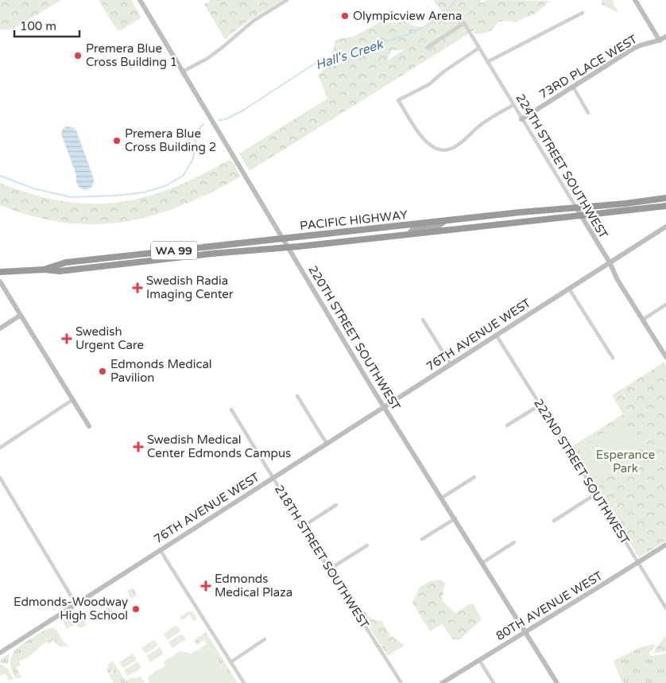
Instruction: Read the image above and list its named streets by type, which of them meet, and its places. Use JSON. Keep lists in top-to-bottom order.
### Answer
{
  "streets": {
    "highway": ["PACIFIC HIGHWAY", "WA 99"],
    "street": [
      "73RD PLACE WEST",
      "224TH STREET SOUTHWEST",
      "76TH AVENUE WEST",
      "220TH STREET SOUTHWEST",
      "222ND STREET SOUTHWEST",
      "218TH STREET SOUTHWEST",
      "80TH AVENUE WEST"
    ]
  },
  "crossings": [
    ["73RD PLACE WEST", "224TH STREET SOUTHWEST"],
    ["224TH STREET SOUTHWEST", "PACIFIC HIGHWAY"],
    ["224TH STREET SOUTHWEST", "76TH AVENUE WEST"],
    ["PACIFIC HIGHWAY", "220TH STREET SOUTHWEST"],
    ["76TH AVENUE WEST", "220TH STREET SOUTHWEST"],
    ["76TH AVENUE WEST", "222ND STREET SOUTHWEST"],
    ["76TH AVENUE WEST", "218TH STREET SOUTHWEST"],
    ["220TH STREET SOUTHWEST", "80TH AVENUE WEST"],
    ["222ND STREET SOUTHWEST", "80TH AVENUE WEST"]
  ],
  "water": ["Hall's Creek"],
  "parks": ["Esperance Park"],
  "places": {
    "other": [
      "Olympicview Arena",
      "Premera Blue Cross Building 1",
      "Premera Blue Cross Building 2",
      "Edmonds Medical Pavilion",
      "Edmonds-Woodway High School"
    ],
    "health": [
      "Swedish Radia Imaging Center",
      "Swedish Urgent Care",
      "Swedish Medical Center Edmonds Campus",
      "Edmonds Medical Plaza"
    ]
  },
  "scale_bar": "100 m"
}
